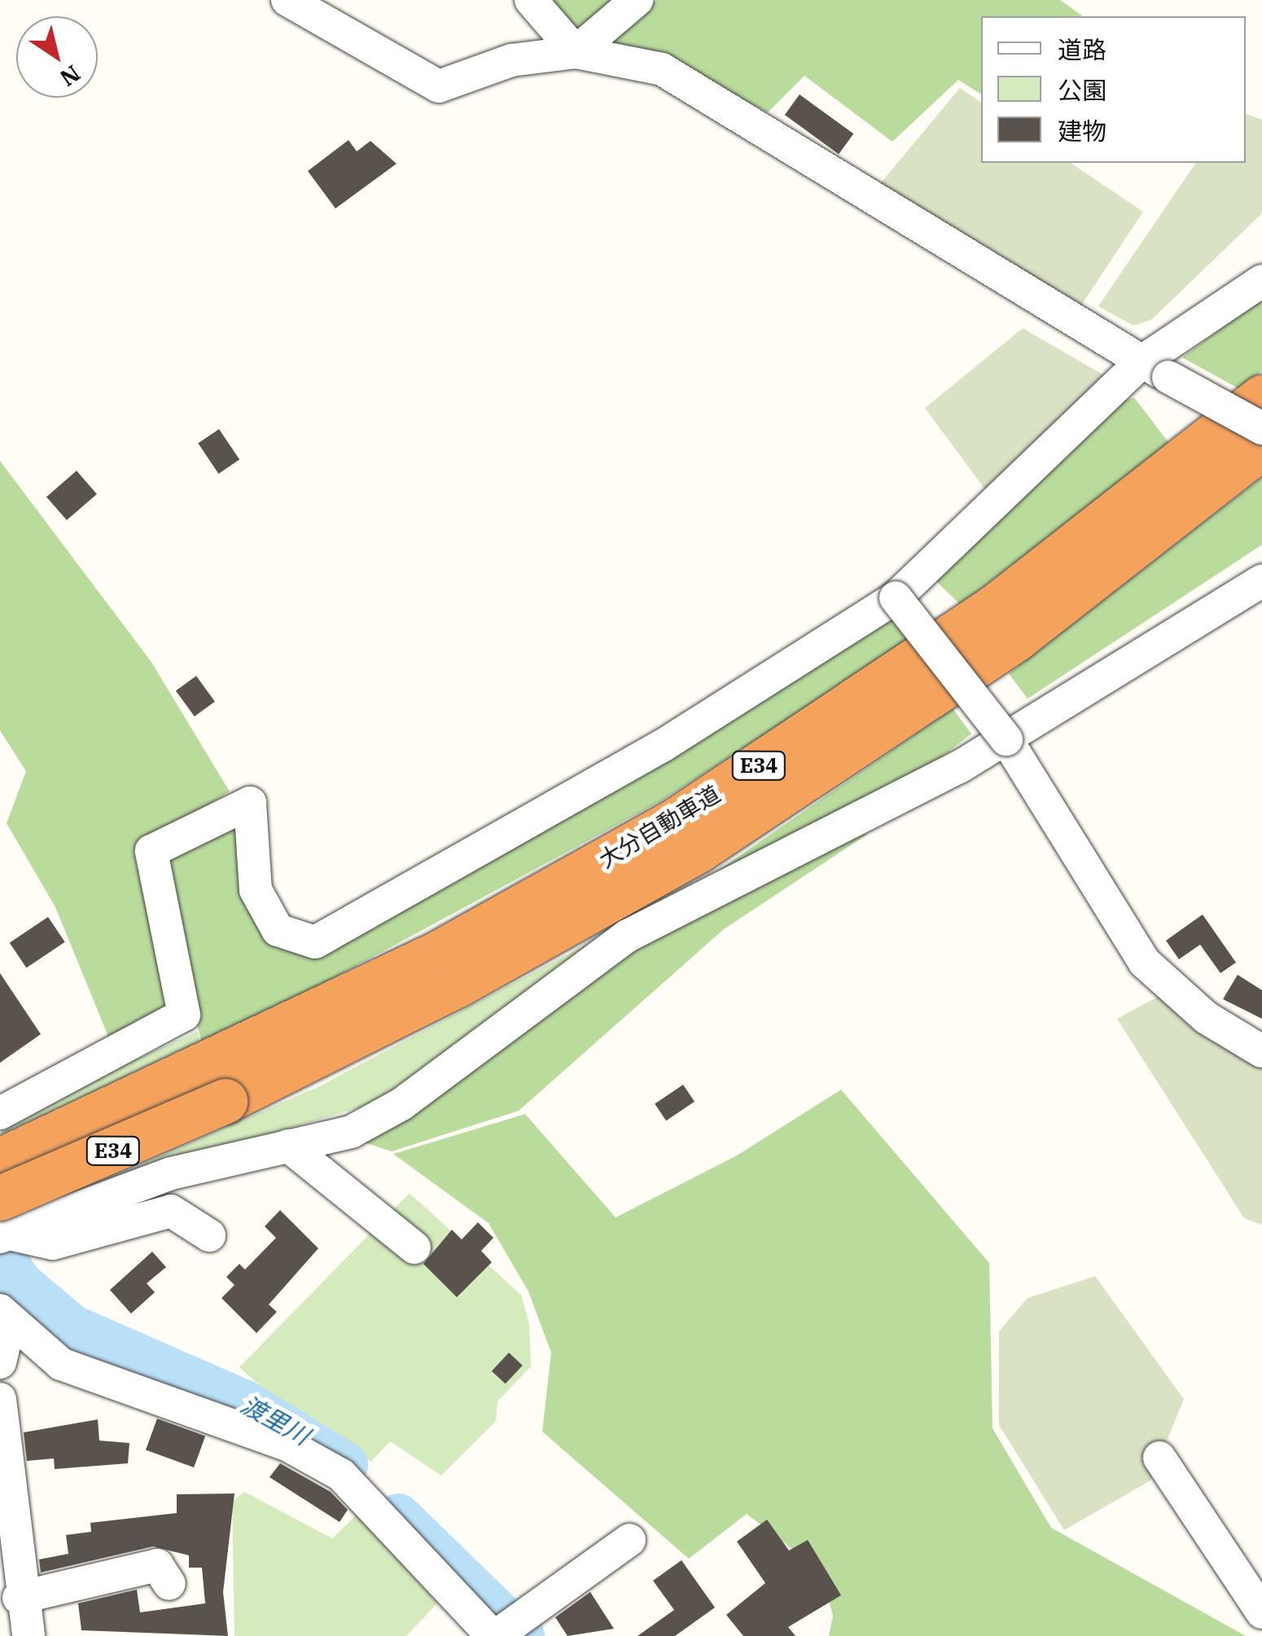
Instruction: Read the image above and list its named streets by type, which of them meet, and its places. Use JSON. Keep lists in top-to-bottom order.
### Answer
{
  "streets": {
    "highway": ["E34", "大分自動車道"]
  },
  "water": ["渡里川"],
  "legend": ["道路", "公園", "建物"],
  "north": "bottom right"
}
